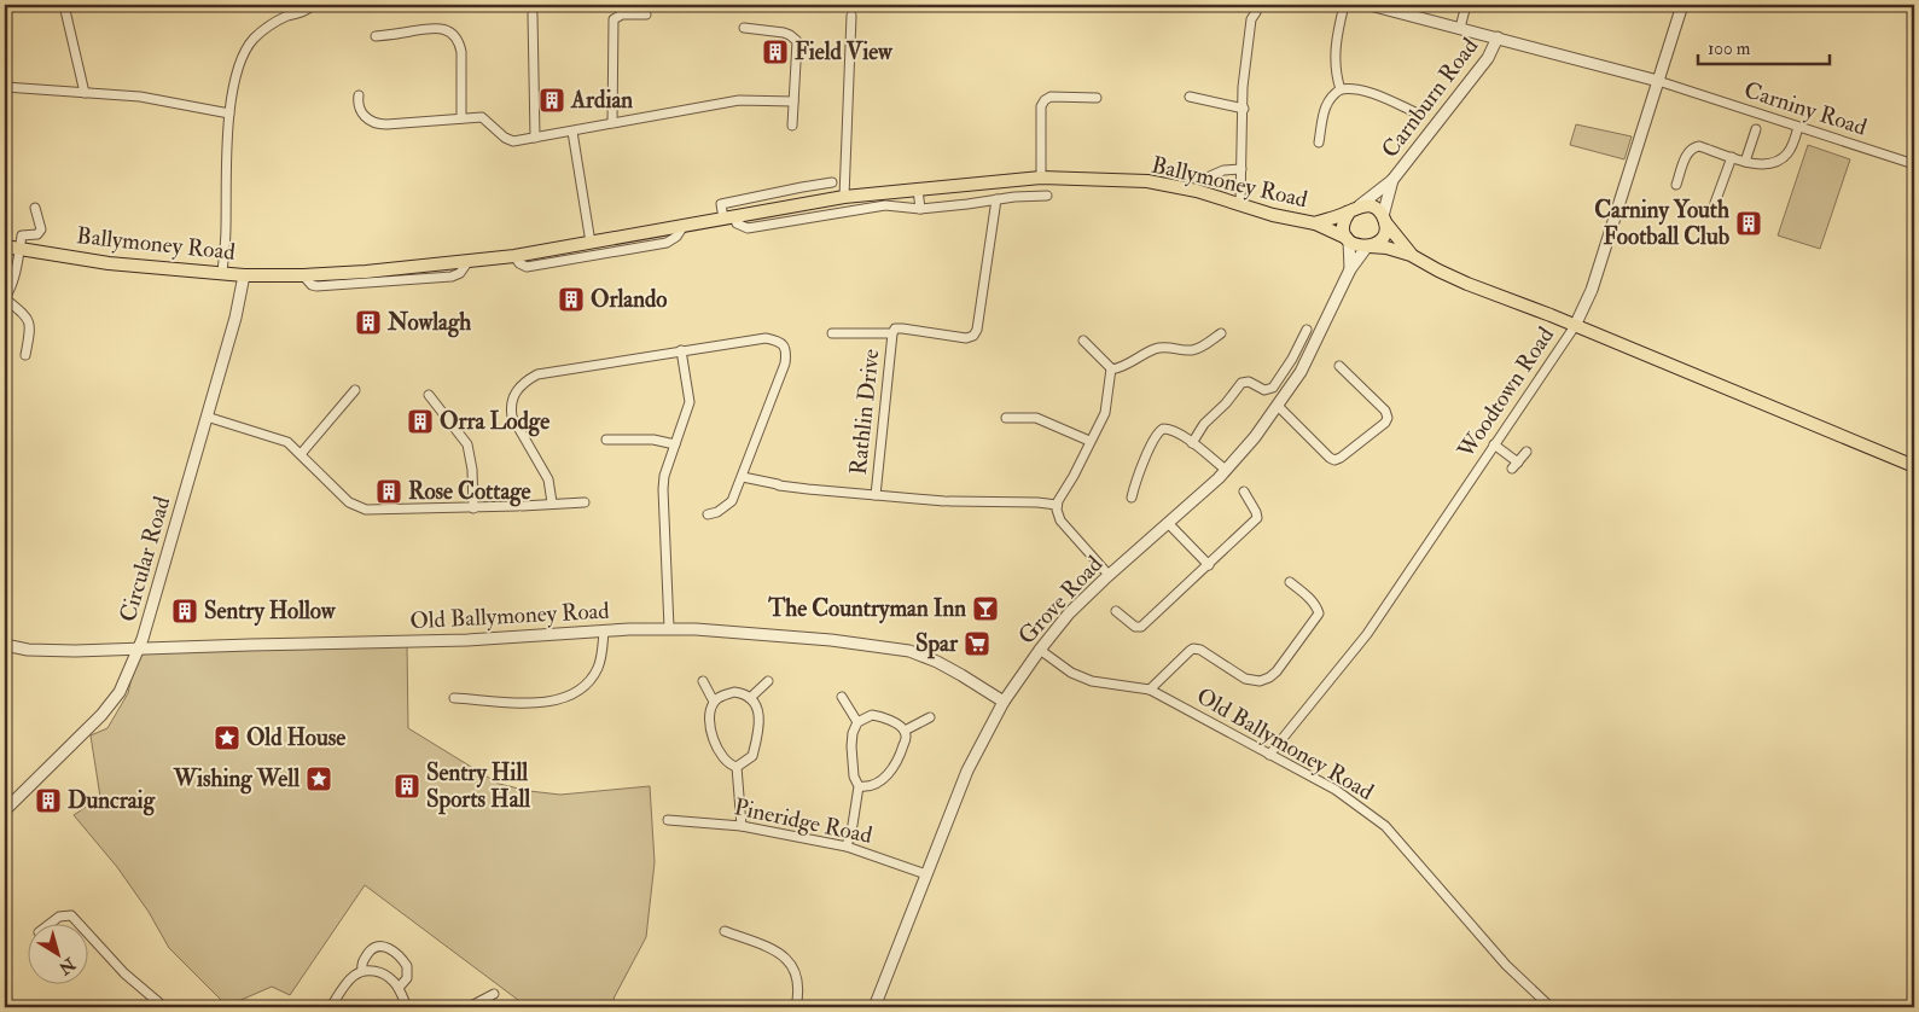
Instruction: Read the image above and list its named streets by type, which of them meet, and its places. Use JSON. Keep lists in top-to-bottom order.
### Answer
{
  "streets": {
    "main road": ["Ballymoney Road"],
    "street": [
      "Carnburn Road",
      "Carniny Road",
      "Woodtown Road",
      "Rathlin Drive",
      "Circular Road",
      "Grove Road",
      "Old Ballymoney Road",
      "Pineridge Road"
    ]
  },
  "crossings": [
    ["Carnburn Road", "Carniny Road"],
    ["Carnburn Road", "Ballymoney Road"],
    ["Carnburn Road", "Grove Road"],
    ["Carniny Road", "Woodtown Road"],
    ["Ballymoney Road", "Circular Road"],
    ["Ballymoney Road", "Grove Road"],
    ["Woodtown Road", "Old Ballymoney Road"],
    ["Circular Road", "Old Ballymoney Road"],
    ["Grove Road", "Old Ballymoney Road"],
    ["Grove Road", "Pineridge Road"]
  ],
  "places": {
    "building": [
      "Field View",
      "Ardian",
      "Carniny Youth Football Club",
      "Orlando",
      "Nowlagh",
      "Orra Lodge",
      "Rose Cottage",
      "Sentry Hollow",
      "Sentry Hill Sports Hall",
      "Duncraig"
    ],
    "bar": ["The Countryman Inn"],
    "supermarket": ["Spar"],
    "place": ["Old House", "Wishing Well"]
  },
  "scale_bar": "100 m",
  "north": "bottom right"
}
